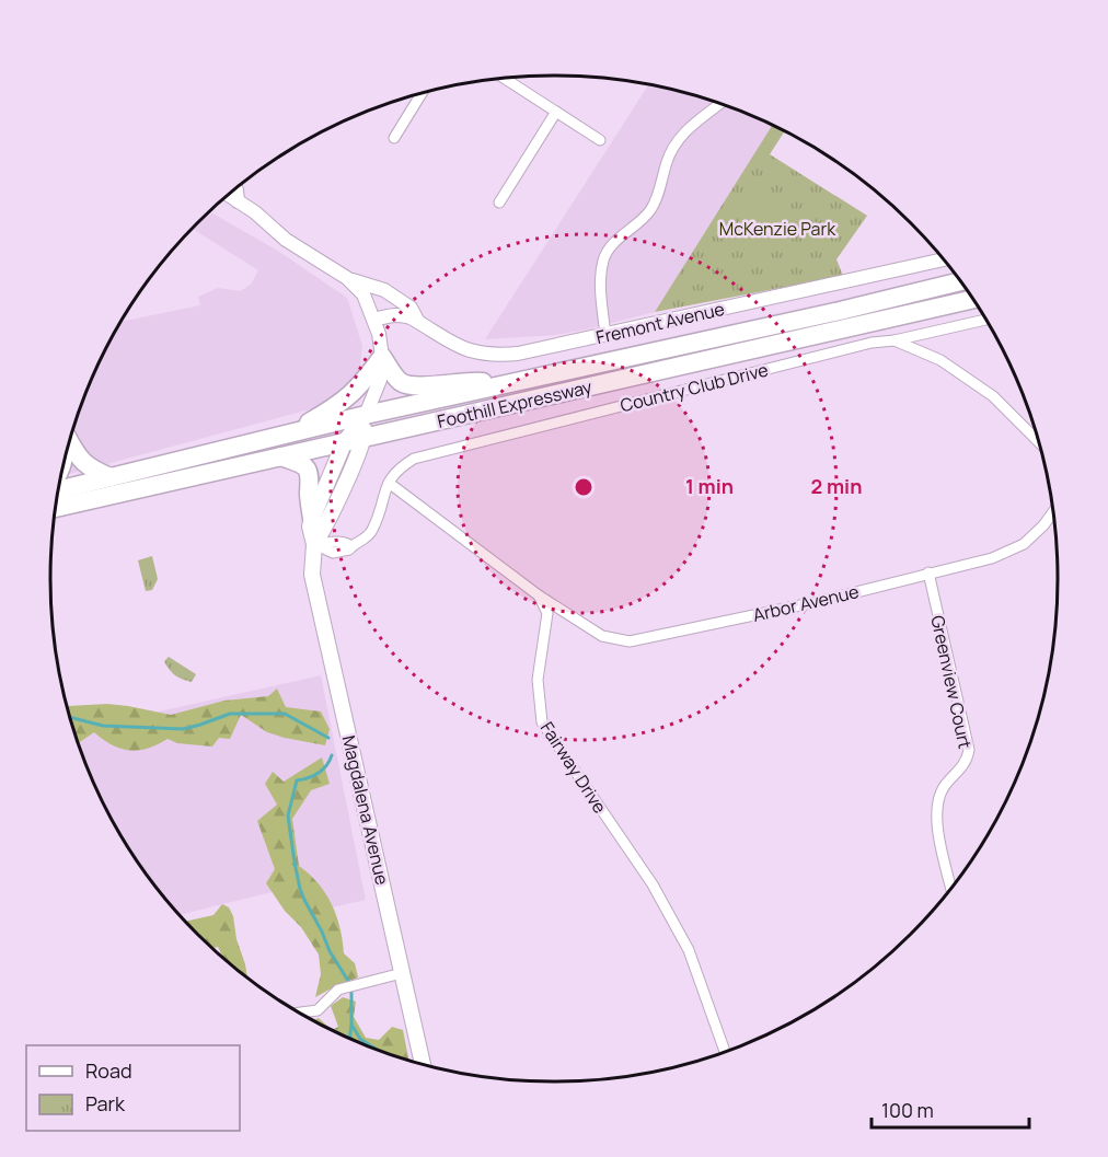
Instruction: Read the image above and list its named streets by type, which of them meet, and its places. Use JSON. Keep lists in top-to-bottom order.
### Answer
{
  "streets": {
    "highway": ["Foothill Expressway"],
    "main road": ["Magdalena Avenue"],
    "street": [
      "Fremont Avenue",
      "Country Club Drive",
      "Arbor Avenue",
      "Greenview Court",
      "Fairway Drive"
    ]
  },
  "crossings": [
    ["Country Club Drive", "Magdalena Avenue"],
    ["Foothill Expressway", "Magdalena Avenue"],
    ["Arbor Avenue", "Greenview Court"],
    ["Arbor Avenue", "Fairway Drive"]
  ],
  "parks": ["McKenzie Park"],
  "legend": ["Road", "Park"],
  "scale_bar": "100 m",
  "rings": ["1 min", "2 min"]
}
